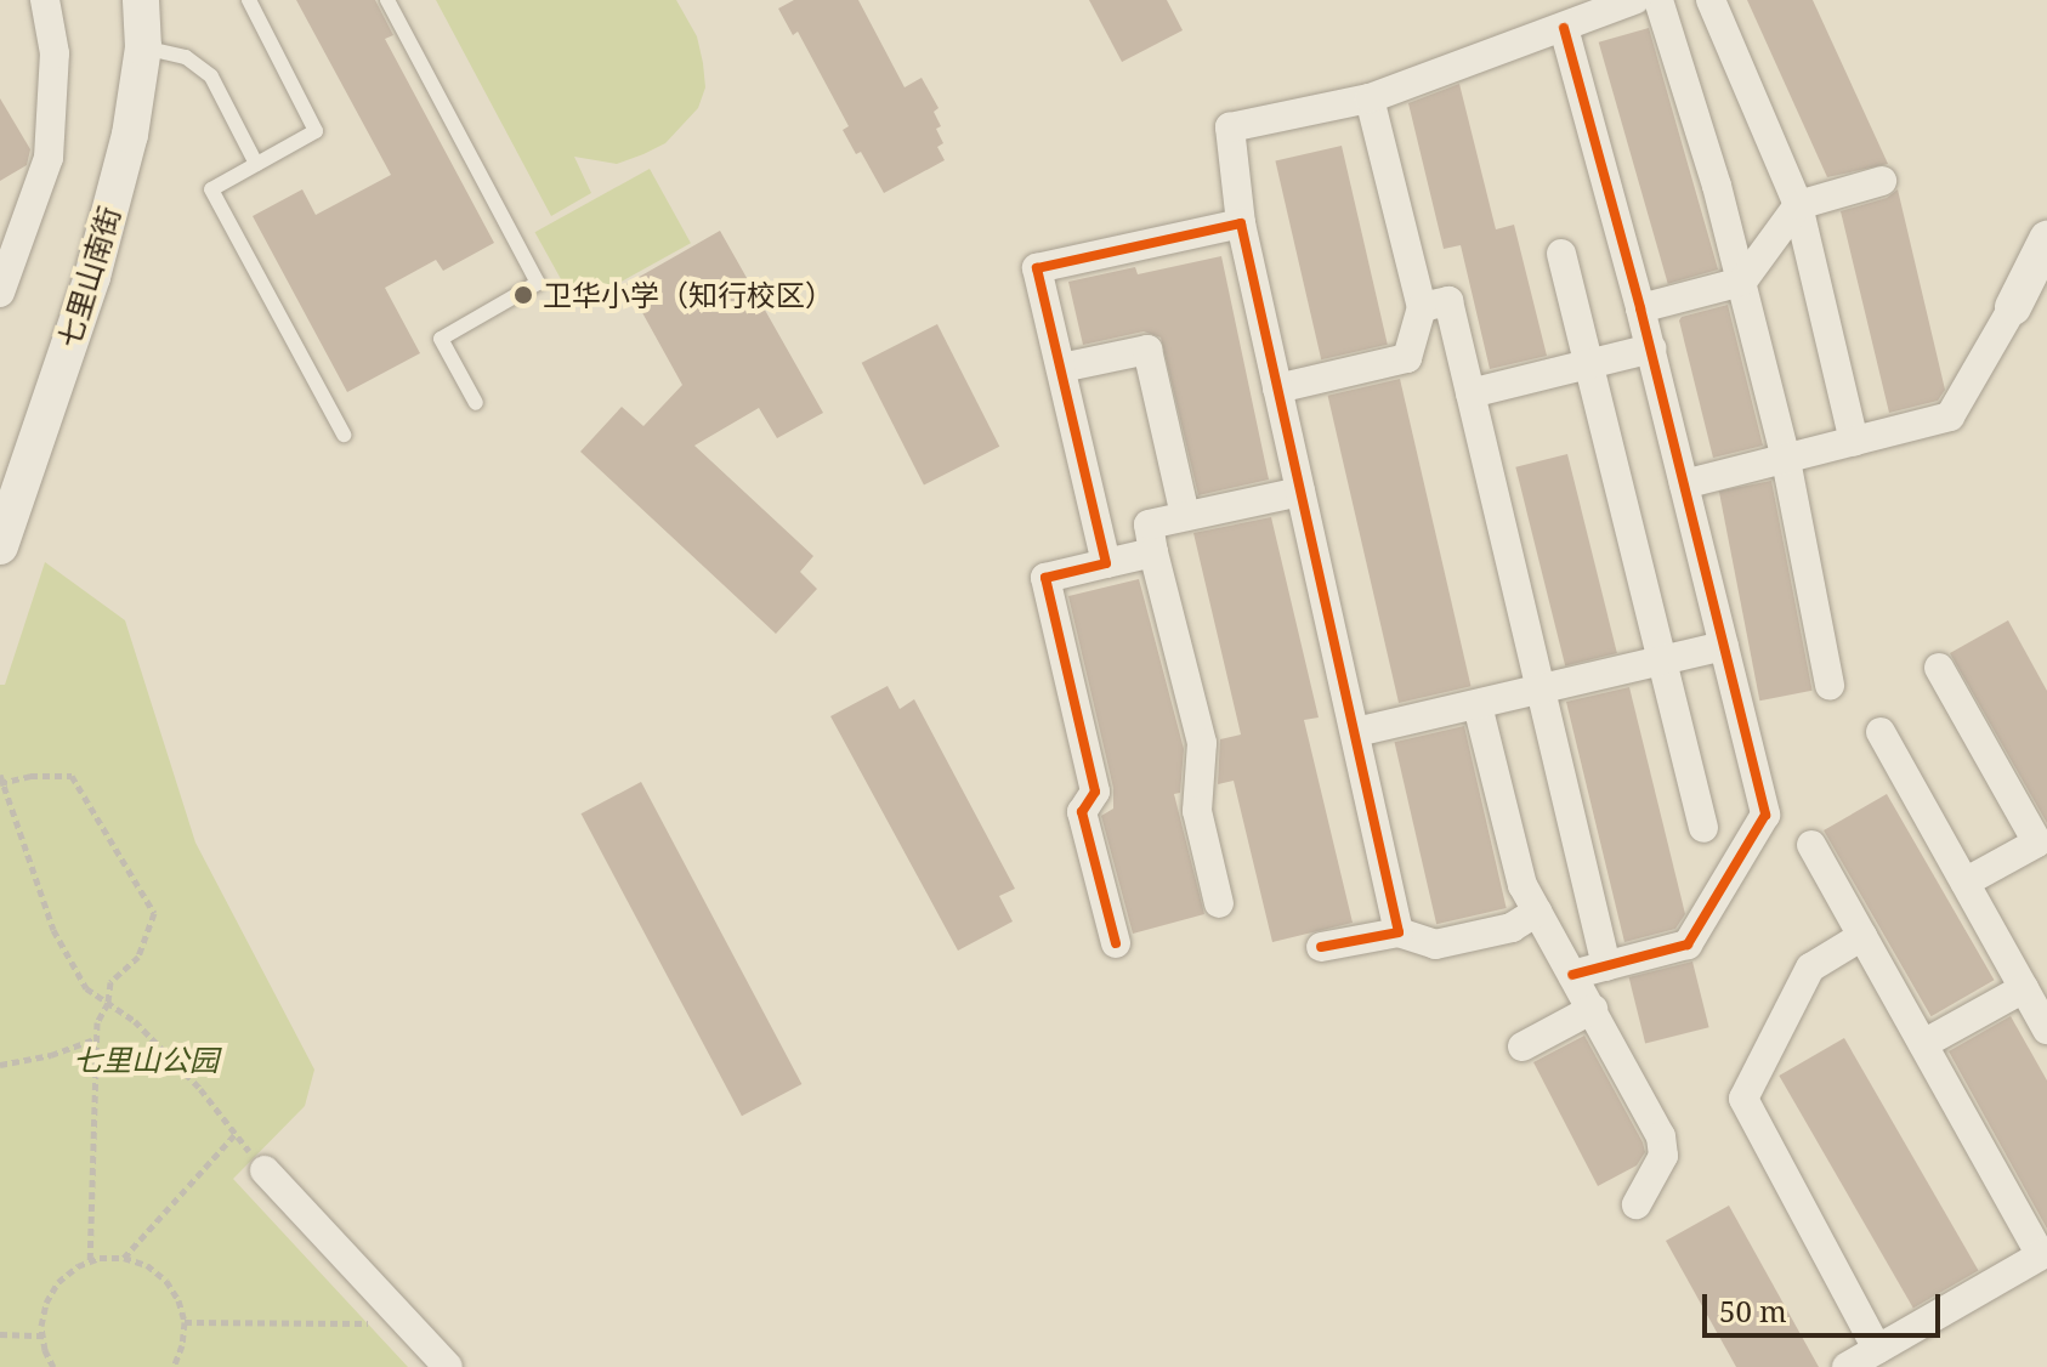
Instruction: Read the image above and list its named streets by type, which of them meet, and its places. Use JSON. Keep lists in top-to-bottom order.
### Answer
{
  "streets": {
    "street": ["七里山南街"]
  },
  "parks": ["七里山公园"],
  "places": ["卫华小学（知行校区）"],
  "scale_bar": "50 m"
}
